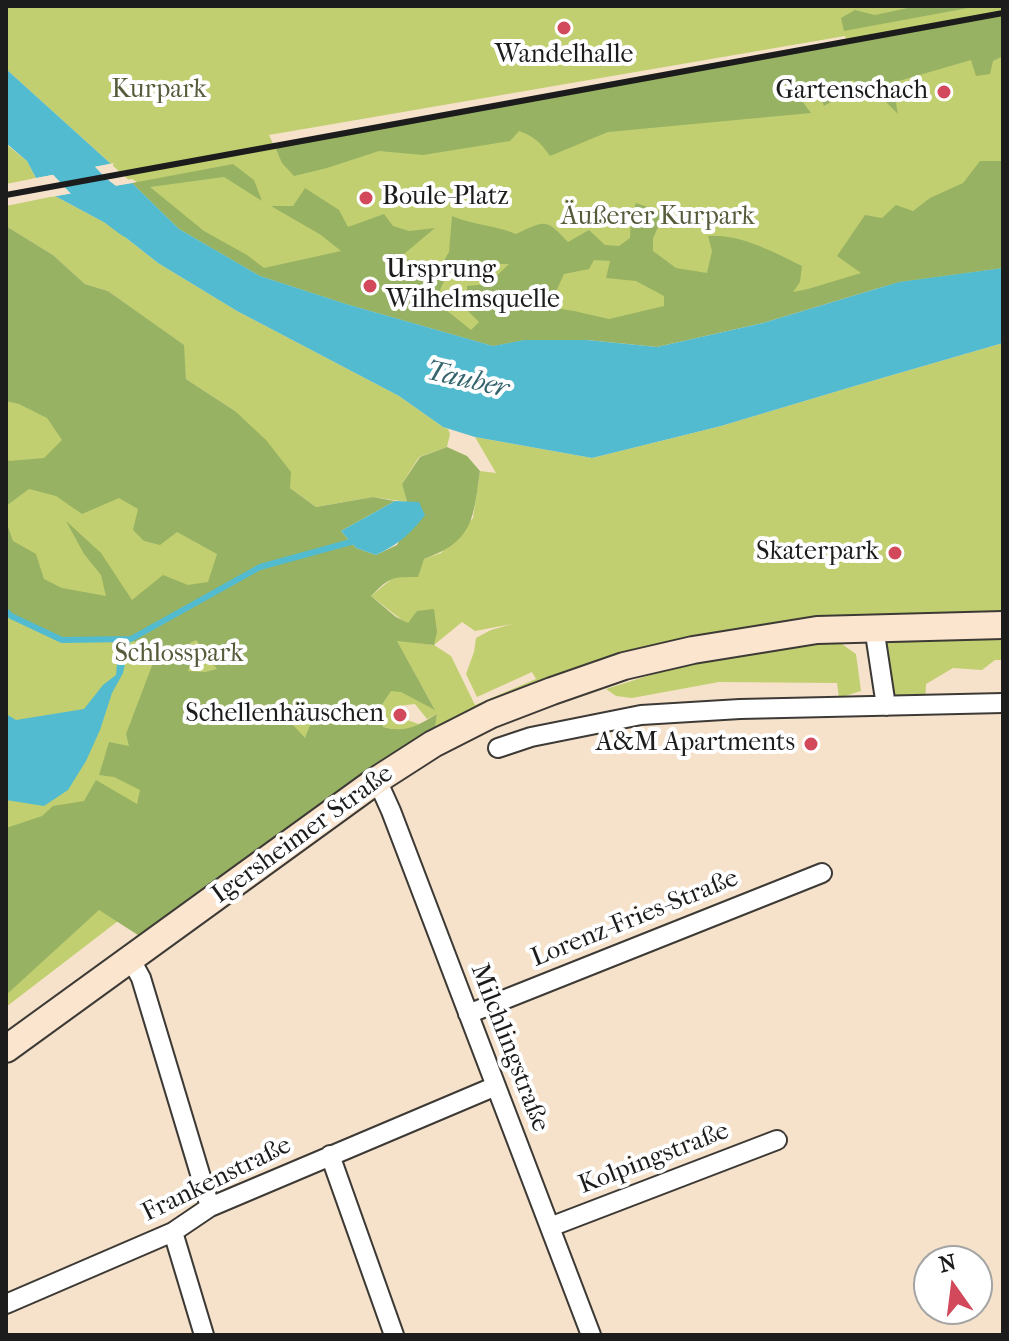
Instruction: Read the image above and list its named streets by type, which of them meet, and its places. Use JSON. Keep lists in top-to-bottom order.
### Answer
{
  "streets": {
    "street": [
      "Igersheimer Straße",
      "Lorenz-Fries-Straße",
      "Milchlingstraße",
      "Kolpingstraße",
      "Frankenstraße"
    ]
  },
  "crossings": [
    ["Igersheimer Straße", "Milchlingstraße"],
    ["Lorenz-Fries-Straße", "Milchlingstraße"],
    ["Milchlingstraße", "Kolpingstraße"],
    ["Milchlingstraße", "Frankenstraße"]
  ],
  "water": ["Tauber"],
  "parks": ["Kurpark", "Äußerer Kurpark", "Schlosspark"],
  "places": [
    "Wandelhalle",
    "Gartenschach",
    "Boule-Platz",
    "Ursprung Wilhelmsquelle",
    "Skaterpark",
    "Schellenhäuschen",
    "A&M Apartments"
  ],
  "north": "top"
}
